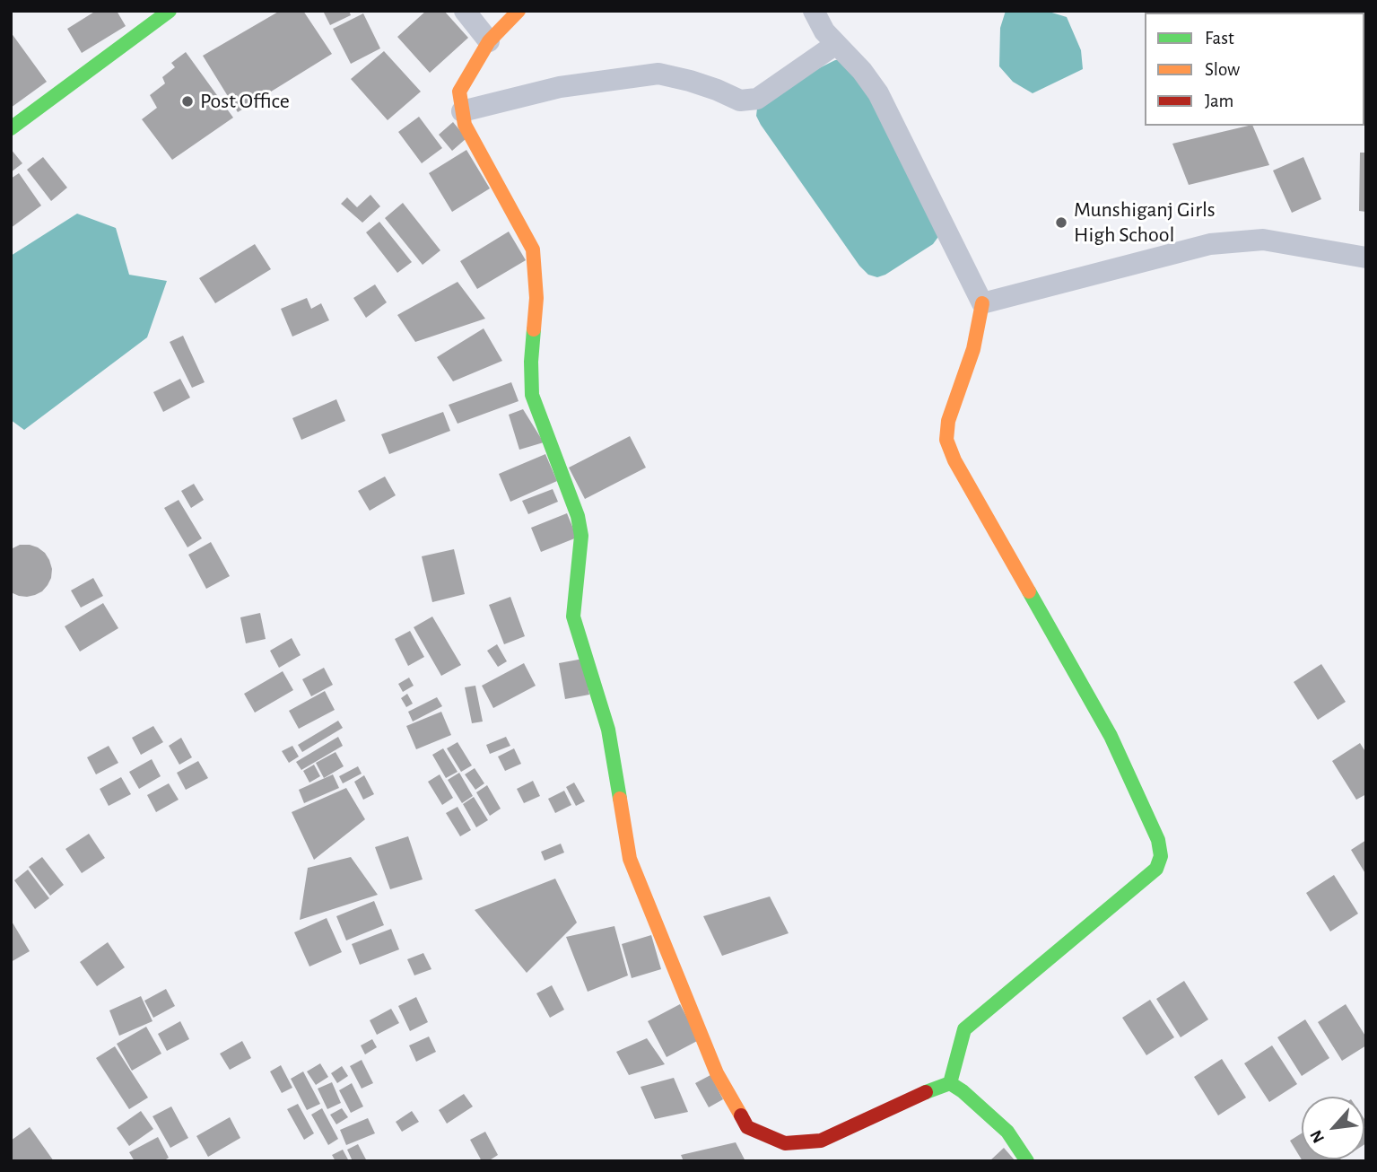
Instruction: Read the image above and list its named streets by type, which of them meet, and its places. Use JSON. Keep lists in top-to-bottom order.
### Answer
{
  "places": ["Post Office", "Munshiganj Girls High School"],
  "legend": ["Fast", "Slow", "Jam"],
  "north": "bottom left"
}
